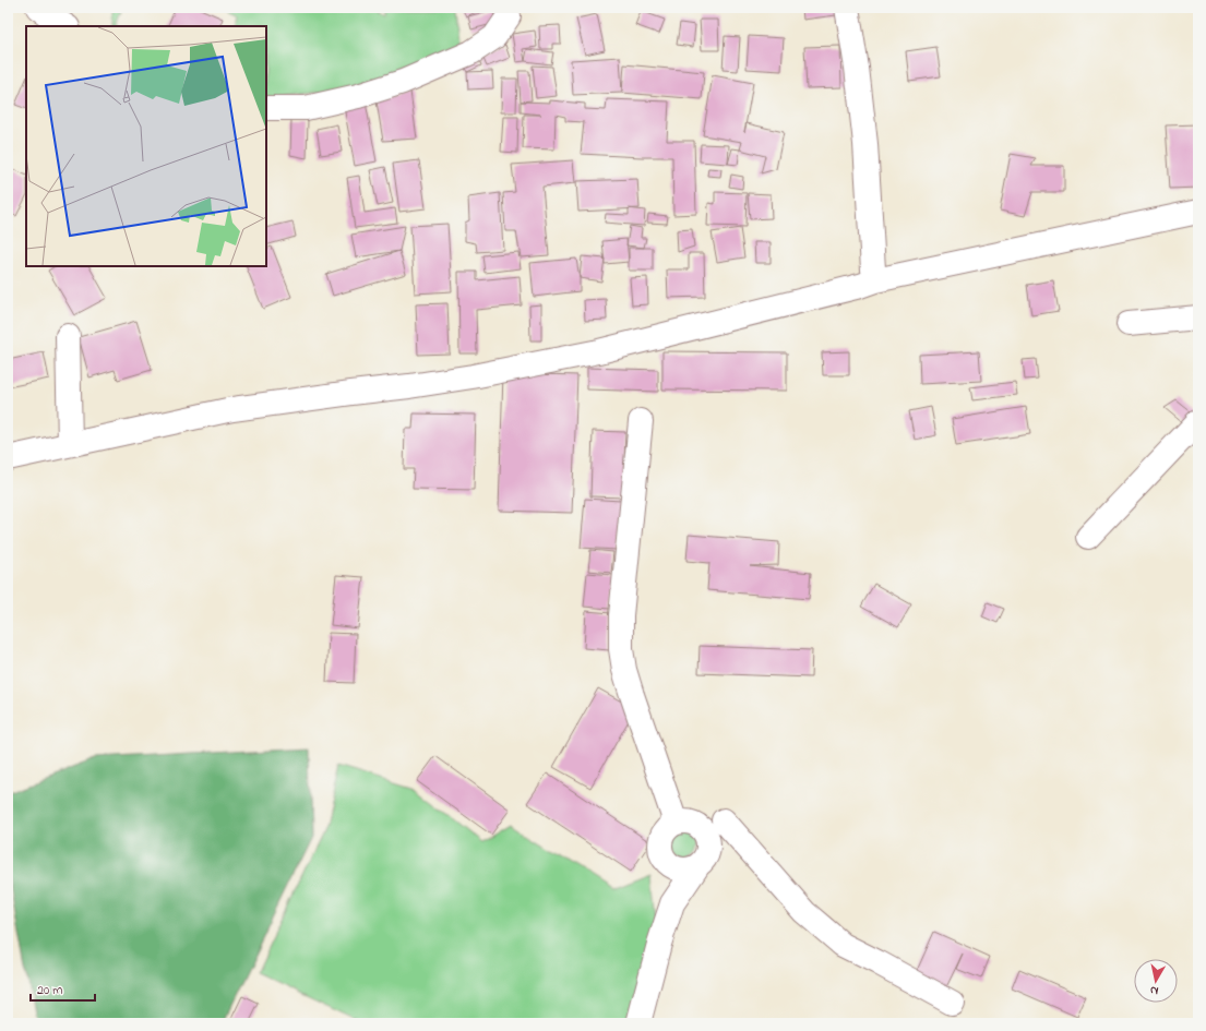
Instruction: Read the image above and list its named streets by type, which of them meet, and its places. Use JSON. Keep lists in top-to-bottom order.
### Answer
{
  "scale_bar": "20 m",
  "north": "bottom"
}
